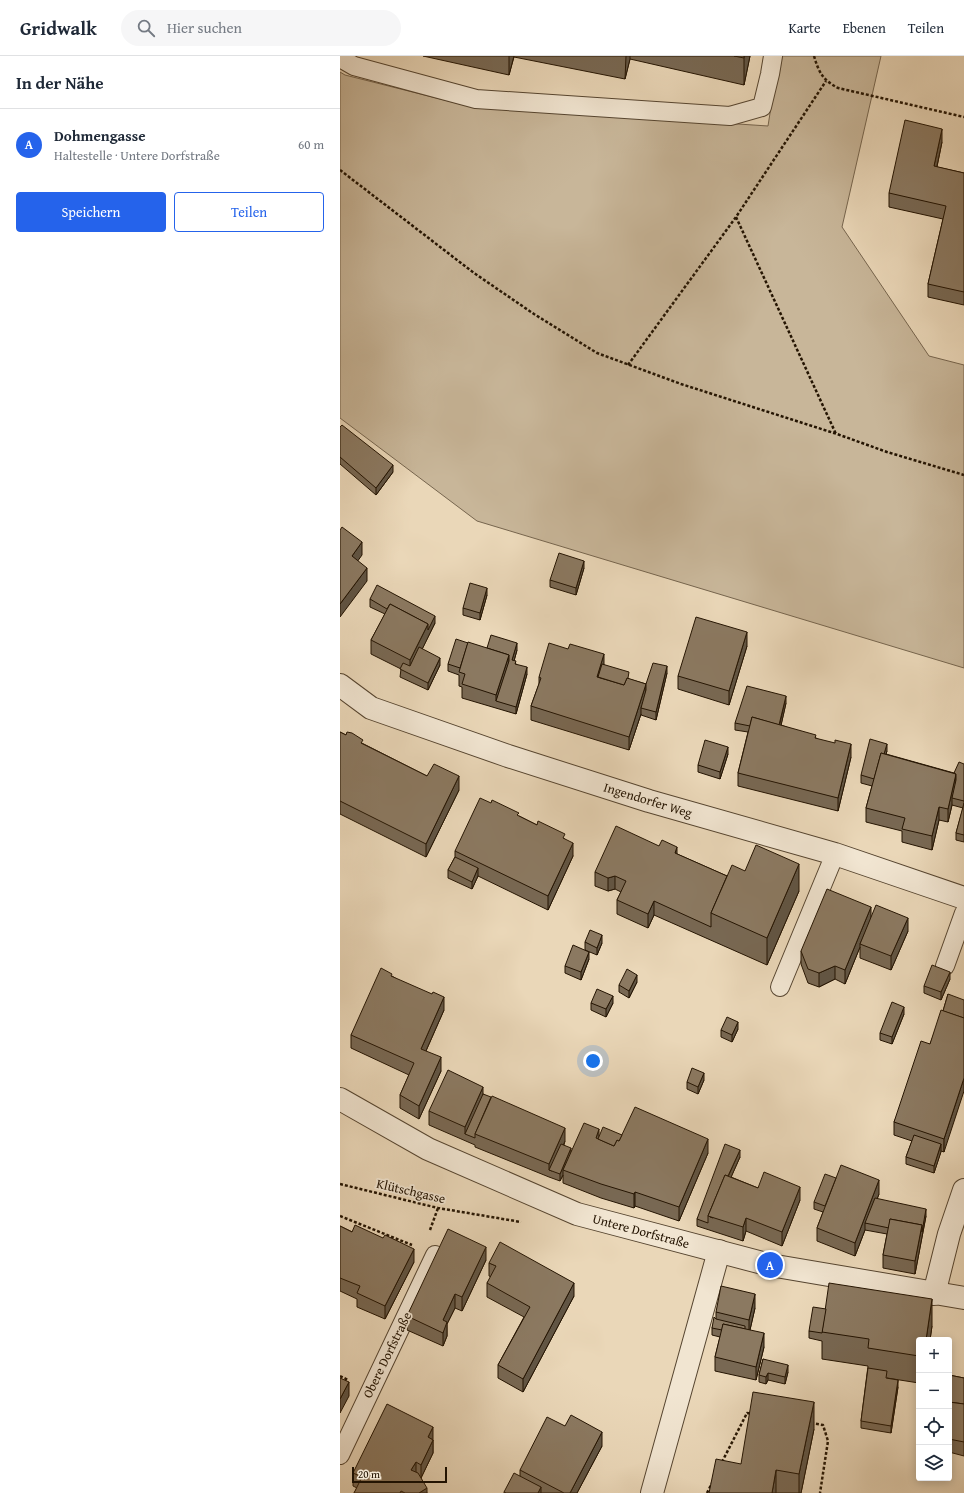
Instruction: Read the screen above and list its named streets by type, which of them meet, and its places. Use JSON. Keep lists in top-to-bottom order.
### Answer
{
  "streets": {
    "street": ["Ingendorfer Weg", "Untere Dorfstraße"],
    "lane": ["Obere Dorfstraße"],
    "path": ["Klütschgasse"]
  },
  "scale_bar": "20 m",
  "page": {
    "header": "Gridwalk",
    "search": "Hier suchen",
    "nav": ["Karte", "Ebenen", "Teilen"],
    "heading": "In der Nähe",
    "list": [
      {
        "mark": "A",
        "name": "Dohmengasse",
        "note": "Haltestelle · Untere Dorfstraße",
        "value": "60 m"
      }
    ],
    "buttons": ["Speichern", "Teilen"],
    "pins": "A",
    "map_buttons": ["+", "−"],
    "scale": "20 m"
  }
}
